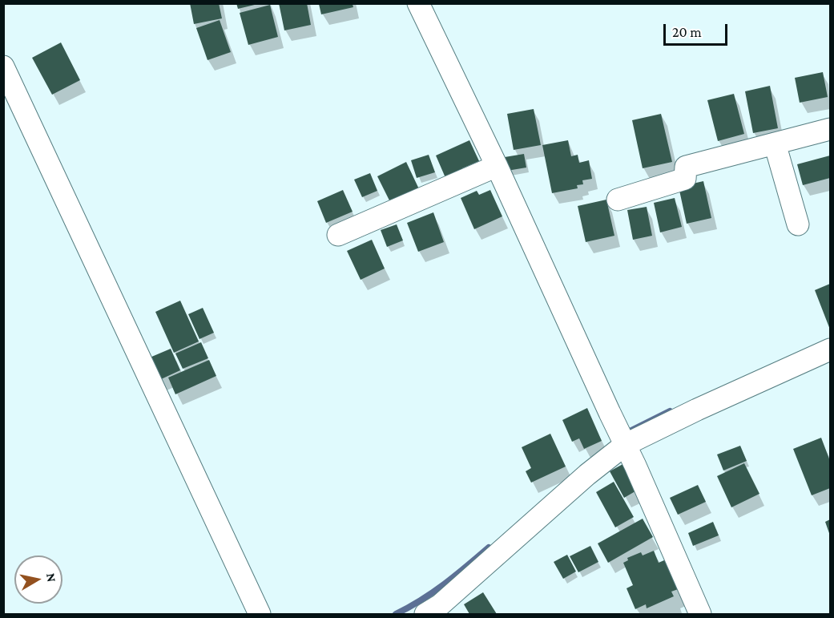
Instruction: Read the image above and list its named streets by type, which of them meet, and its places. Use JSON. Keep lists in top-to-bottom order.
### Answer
{
  "scale_bar": "20 m",
  "north": "right"
}
